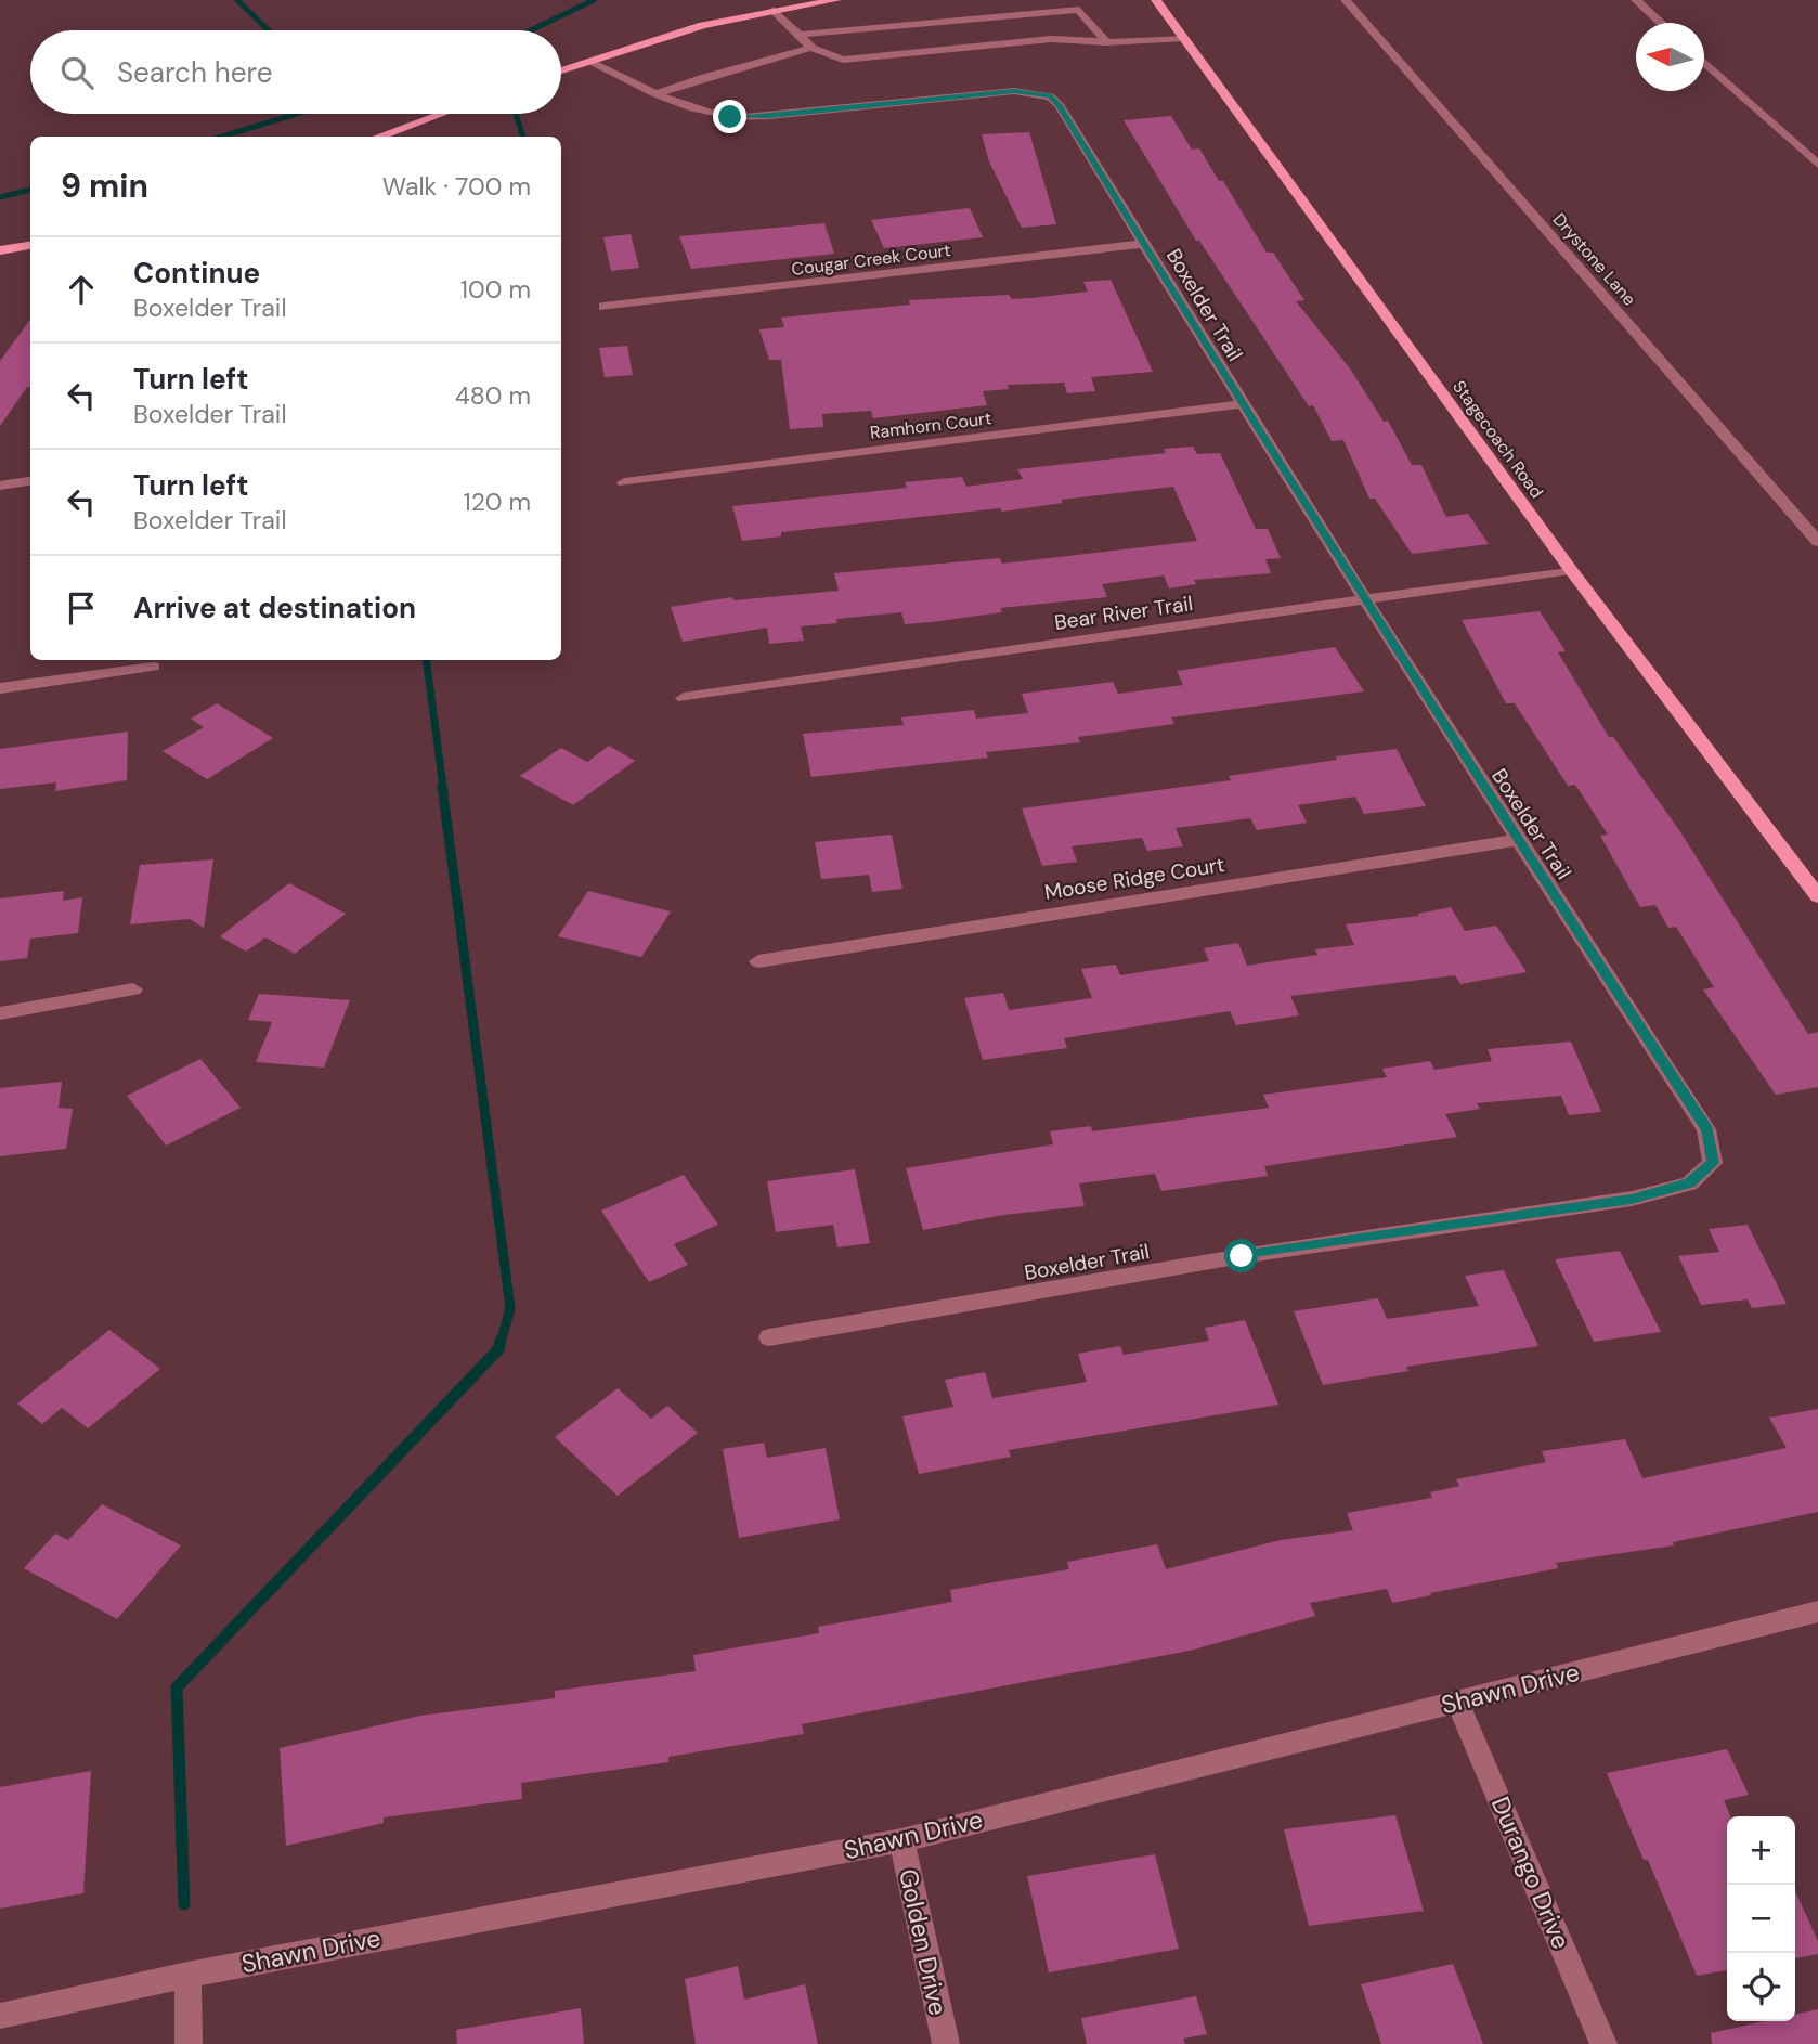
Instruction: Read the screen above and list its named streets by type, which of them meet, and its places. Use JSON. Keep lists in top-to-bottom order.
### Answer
{
  "streets": {
    "main road": ["Stagecoach Road"],
    "street": [
      "Cougar Creek Court",
      "Drystone Lane",
      "Boxelder Trail",
      "Ramhorn Court",
      "Bear River Trail",
      "Moose Ridge Court",
      "Shawn Drive",
      "Durango Drive",
      "Golden Drive"
    ]
  },
  "crossings": [
    ["Cougar Creek Court", "Boxelder Trail"],
    ["Boxelder Trail", "Ramhorn Court"],
    ["Boxelder Trail", "Bear River Trail"],
    ["Boxelder Trail", "Moose Ridge Court"],
    ["Stagecoach Road", "Bear River Trail"],
    ["Shawn Drive", "Durango Drive"],
    ["Shawn Drive", "Golden Drive"]
  ],
  "north": "left",
  "page": {
    "search": "Search here",
    "heading": ["9 min", "Walk · 700 m"],
    "list": [
      ["Continue", "Boxelder Trail", "100 m"],
      ["Turn left", "Boxelder Trail", "480 m"],
      ["Turn left", "Boxelder Trail", "120 m"],
      "Arrive at destination"
    ],
    "map_buttons": ["+", "−"]
  }
}
